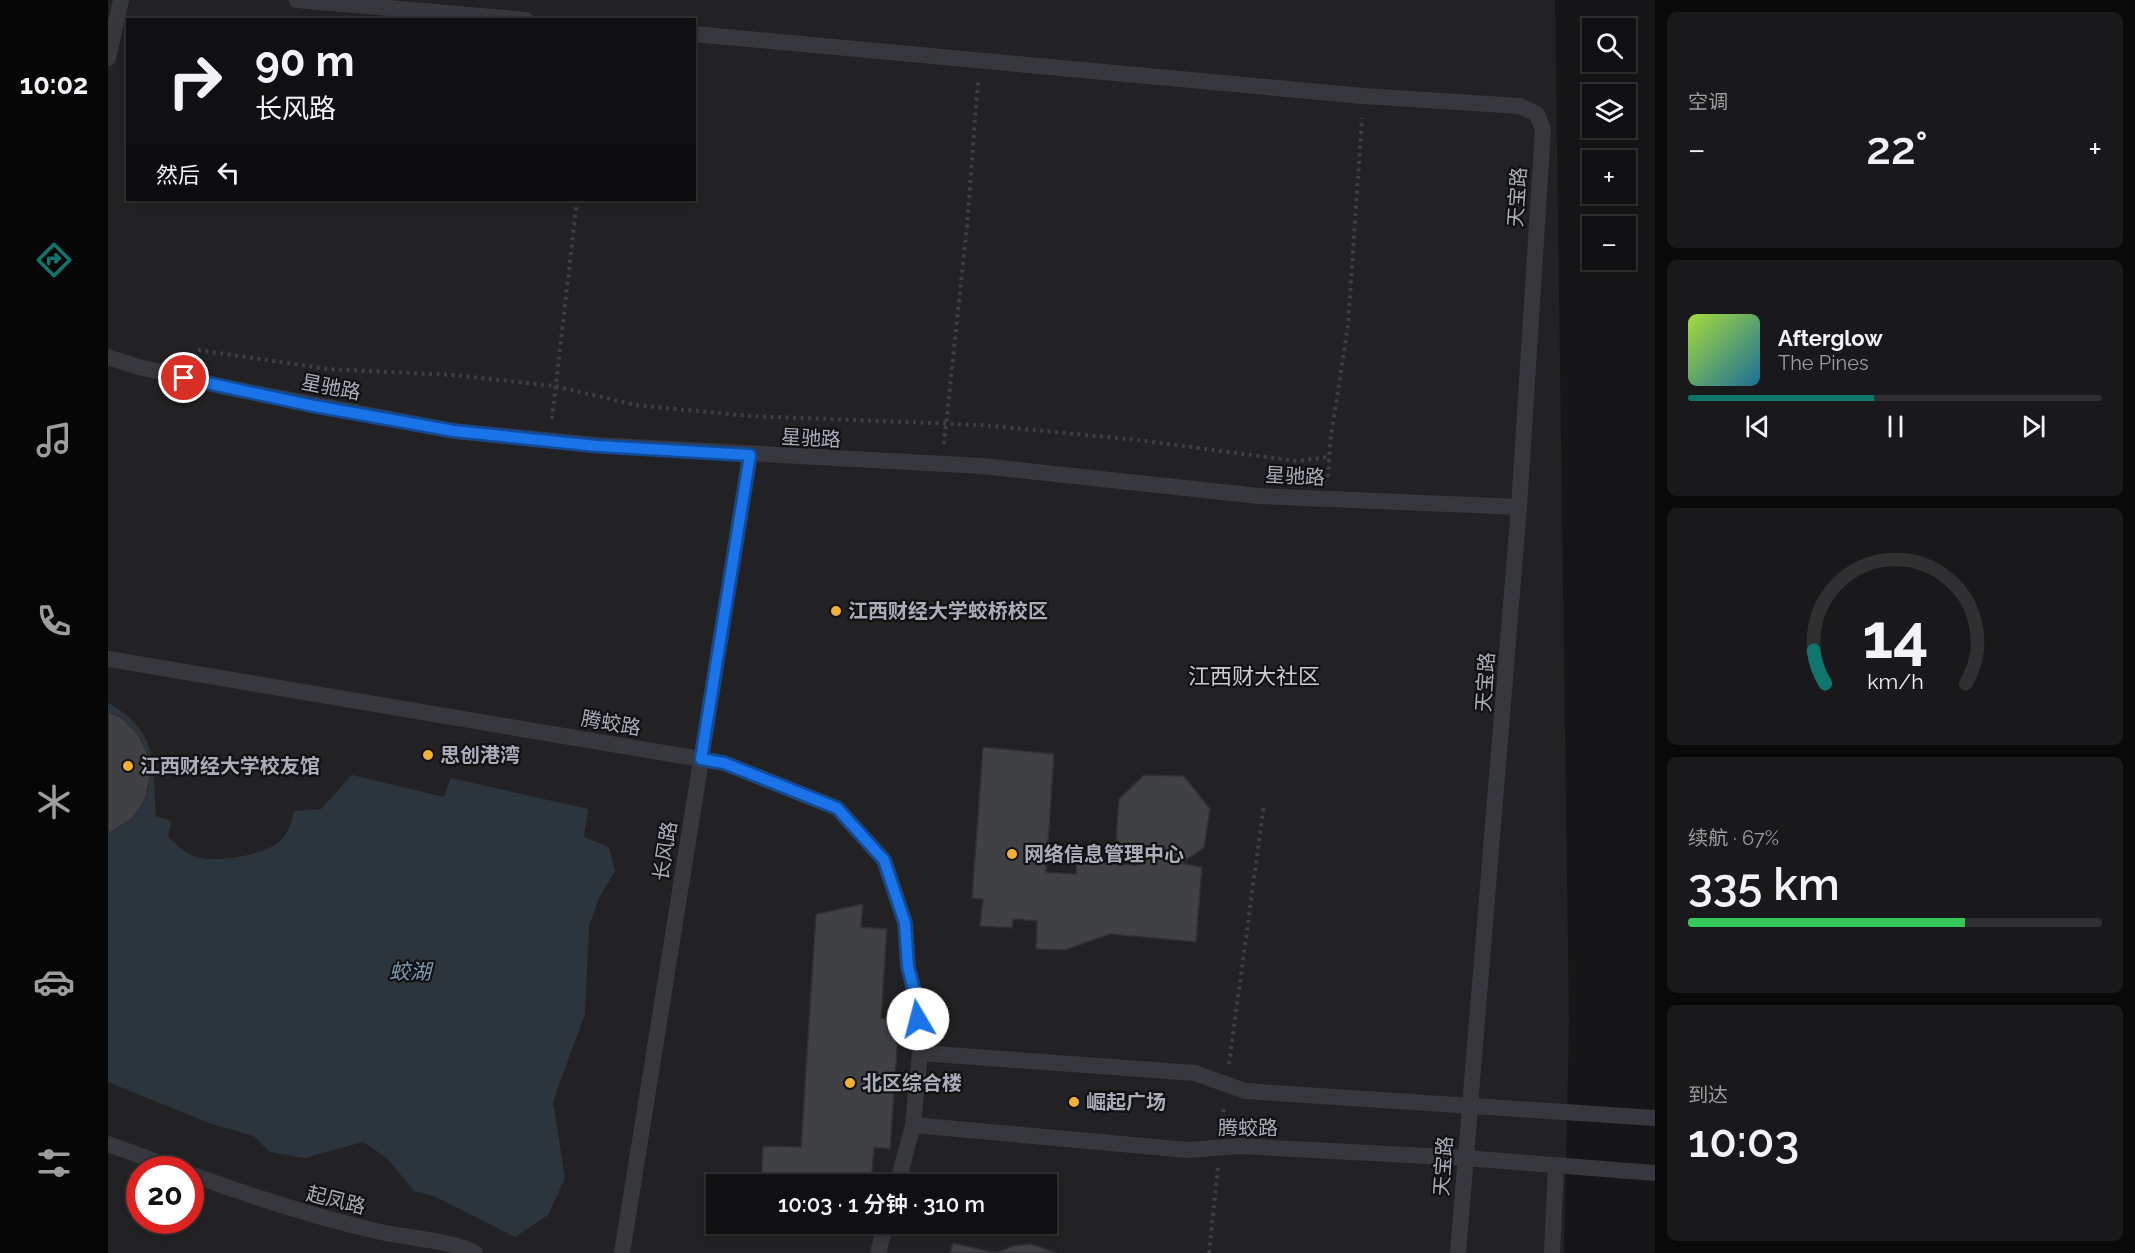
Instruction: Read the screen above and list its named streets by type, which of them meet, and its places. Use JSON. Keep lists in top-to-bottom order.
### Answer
{
  "streets": {
    "lane": [
      "天宝路",
      "星驰路",
      "腾蛟路",
      "长风路",
      "起凤路"
    ]
  },
  "crossings": [
    ["天宝路", "星驰路"],
    ["天宝路", "腾蛟路"],
    ["星驰路", "长风路"],
    ["腾蛟路", "长风路"]
  ],
  "districts": ["江西财大社区"],
  "water": ["蛟湖"],
  "places": [
    "江西财经大学蛟桥校区",
    "思创港湾",
    "江西财经大学校友馆",
    "网络信息管理中心",
    "北区综合楼",
    "崛起广场"
  ],
  "page": {
    "tabs": "10:02",
    "tile": [
      "空调",
      ["续航 · 67%", "335 km"],
      ["到达", "10:03"]
    ],
    "map_buttons": ["+", "−"],
    "turn": ["90 m", "长风路"],
    "heat": ["−", "22°", "+"],
    "then": "然后",
    "song": ["Afterglow", "The Pines"],
    "limit": "20",
    "trip": "10:03 · 1 分钟 · 310 m",
    "gauge": ["14", "km/h"]
  }
}
